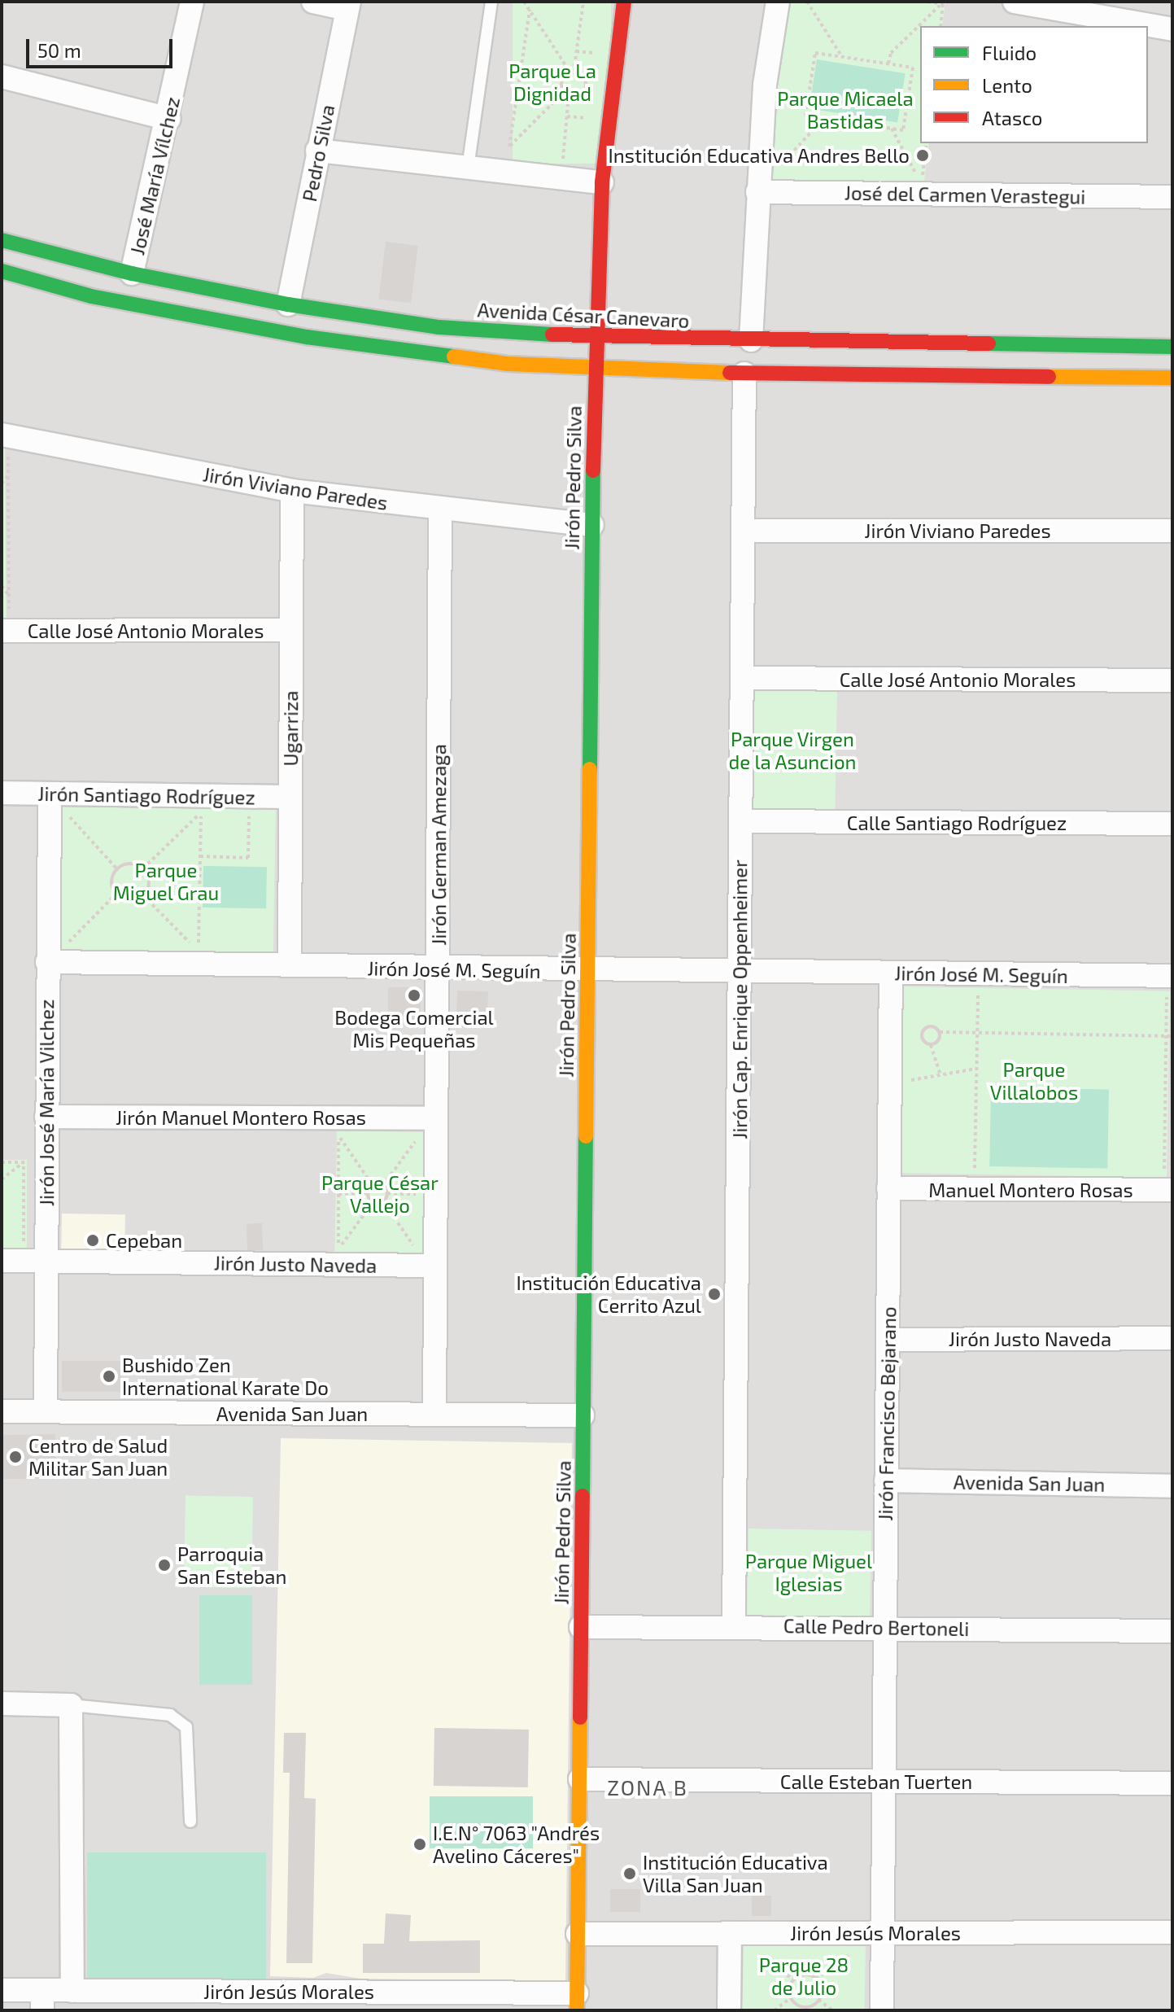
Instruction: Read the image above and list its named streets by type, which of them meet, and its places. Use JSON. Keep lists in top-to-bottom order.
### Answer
{
  "streets": {
    "main road": ["Avenida César Canevaro", "Jirón Pedro Silva"],
    "street": [
      "Pedro Silva",
      "José María Vílchez",
      "José del Carmen Verastegui",
      "Jirón Viviano Paredes",
      "Calle José Antonio Morales",
      "Ugarriza",
      "Jirón Santiago Rodríguez",
      "Calle Santiago Rodríguez",
      "Jirón German Amezaga",
      "Jirón José M. Seguín",
      "Jirón Cap. Enrique Oppenheimer",
      "Jirón José María Vilchez",
      "Jirón Manuel Montero Rosas",
      "Manuel Montero Rosas",
      "Jirón Justo Naveda",
      "Avenida San Juan",
      "Jirón Francisco Bejarano",
      "Calle Pedro Bertoneli",
      "Calle Esteban Tuerten",
      "Jirón Jesús Morales"
    ]
  },
  "crossings": [
    ["Pedro Silva", "Avenida César Canevaro"],
    ["José María Vílchez", "Avenida César Canevaro"],
    ["Avenida César Canevaro", "Jirón Pedro Silva"],
    ["Jirón Pedro Silva", "Jirón Viviano Paredes"],
    ["Jirón Pedro Silva", "Jirón José M. Seguín"],
    ["Jirón Pedro Silva", "Avenida San Juan"],
    ["Jirón Pedro Silva", "Calle Pedro Bertoneli"],
    ["Jirón Pedro Silva", "Calle Esteban Tuerten"],
    ["Jirón Pedro Silva", "Jirón Jesús Morales"],
    ["Jirón Viviano Paredes", "Ugarriza"],
    ["Jirón Viviano Paredes", "Jirón German Amezaga"],
    ["Jirón Viviano Paredes", "Jirón Cap. Enrique Oppenheimer"],
    ["Calle José Antonio Morales", "Ugarriza"],
    ["Calle José Antonio Morales", "Jirón Cap. Enrique Oppenheimer"],
    ["Ugarriza", "Jirón Santiago Rodríguez"],
    ["Ugarriza", "Jirón José M. Seguín"],
    ["Jirón Santiago Rodríguez", "Jirón José María Vilchez"],
    ["Calle Santiago Rodríguez", "Jirón Cap. Enrique Oppenheimer"],
    ["Jirón German Amezaga", "Jirón José M. Seguín"],
    ["Jirón German Amezaga", "Jirón Manuel Montero Rosas"],
    ["Jirón German Amezaga", "Jirón Justo Naveda"],
    ["Jirón German Amezaga", "Avenida San Juan"],
    ["Jirón José M. Seguín", "Jirón Cap. Enrique Oppenheimer"],
    ["Jirón José M. Seguín", "Jirón José María Vilchez"],
    ["Jirón José M. Seguín", "Jirón Francisco Bejarano"],
    ["Jirón Cap. Enrique Oppenheimer", "Calle Pedro Bertoneli"],
    ["Jirón José María Vilchez", "Jirón Manuel Montero Rosas"],
    ["Jirón José María Vilchez", "Jirón Justo Naveda"],
    ["Jirón José María Vilchez", "Avenida San Juan"],
    ["Manuel Montero Rosas", "Jirón Francisco Bejarano"],
    ["Jirón Justo Naveda", "Jirón Francisco Bejarano"],
    ["Avenida San Juan", "Jirón Francisco Bejarano"],
    ["Jirón Francisco Bejarano", "Calle Pedro Bertoneli"],
    ["Jirón Francisco Bejarano", "Calle Esteban Tuerten"],
    ["Jirón Francisco Bejarano", "Jirón Jesús Morales"]
  ],
  "districts": ["ZONA B"],
  "parks": [
    "Parque La Dignidad",
    "Parque Micaela Bastidas",
    "Parque Virgen de la Asuncion",
    "Parque Miguel Grau",
    "Parque Villalobos",
    "Parque César Vallejo",
    "Parque Miguel Iglesias",
    "Parque 28 de Julio"
  ],
  "places": [
    "Institución Educativa Andres Bello",
    "Bodega Comercial Mis Pequeñas",
    "Cepeban",
    "Institución Educativa Cerrito Azul",
    "Bushido Zen International Karate Do",
    "Centro de Salud Militar San Juan",
    "Parroquia San Esteban",
    "I.E.N° 7063 \"Andrés Avelino Cáceres\"",
    "Institución Educativa Villa San Juan"
  ],
  "legend": ["Fluido", "Lento", "Atasco"],
  "scale_bar": "50 m"
}
